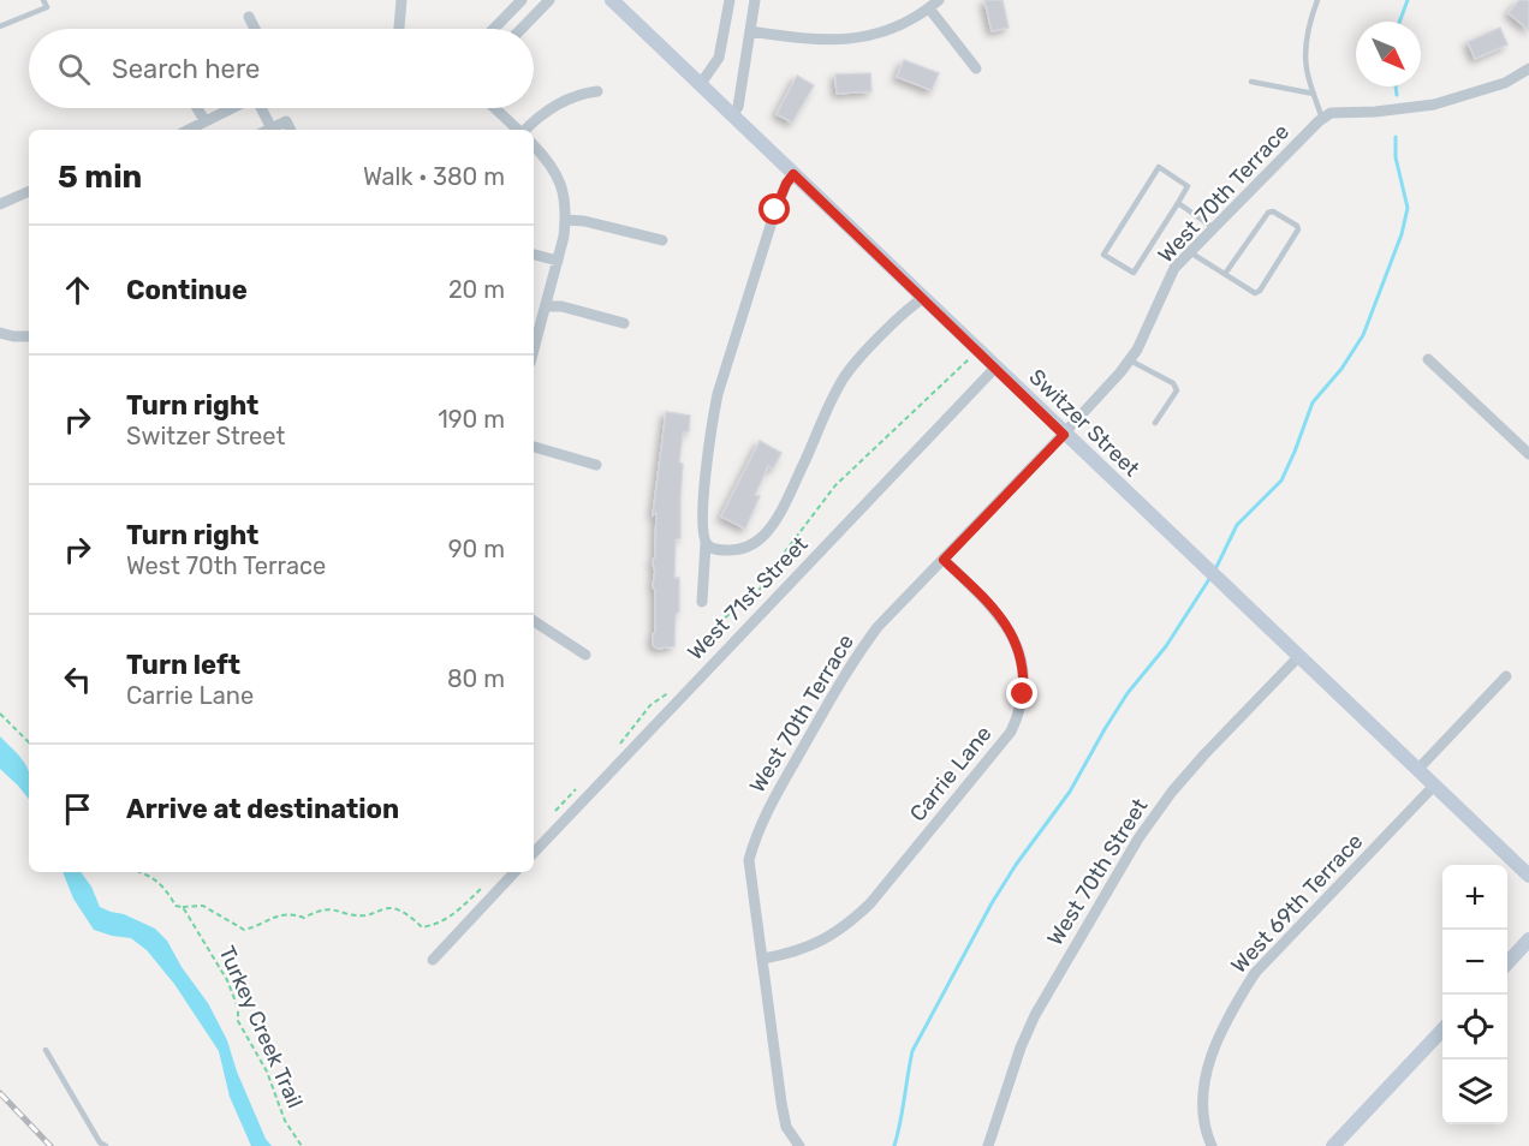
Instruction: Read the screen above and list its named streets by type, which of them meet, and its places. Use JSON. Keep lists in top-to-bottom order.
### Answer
{
  "streets": {
    "street": [
      "West 70th Terrace",
      "Switzer Street",
      "West 71st Street",
      "Carrie Lane",
      "West 70th Street",
      "West 69th Terrace"
    ],
    "path": ["Turkey Creek Trail"]
  },
  "crossings": [
    ["West 70th Terrace", "Switzer Street"],
    ["West 70th Terrace", "Carrie Lane"],
    ["Switzer Street", "West 71st Street"],
    ["Switzer Street", "West 70th Street"],
    ["Switzer Street", "West 69th Terrace"]
  ],
  "north": "bottom right",
  "page": {
    "search": "Search here",
    "heading": ["5 min", "Walk · 380 m"],
    "list": [
      ["Continue", "20 m"],
      ["Turn right", "Switzer Street", "190 m"],
      ["Turn right", "West 70th Terrace", "90 m"],
      ["Turn left", "Carrie Lane", "80 m"],
      "Arrive at destination"
    ],
    "map_buttons": ["+", "−"]
  }
}
